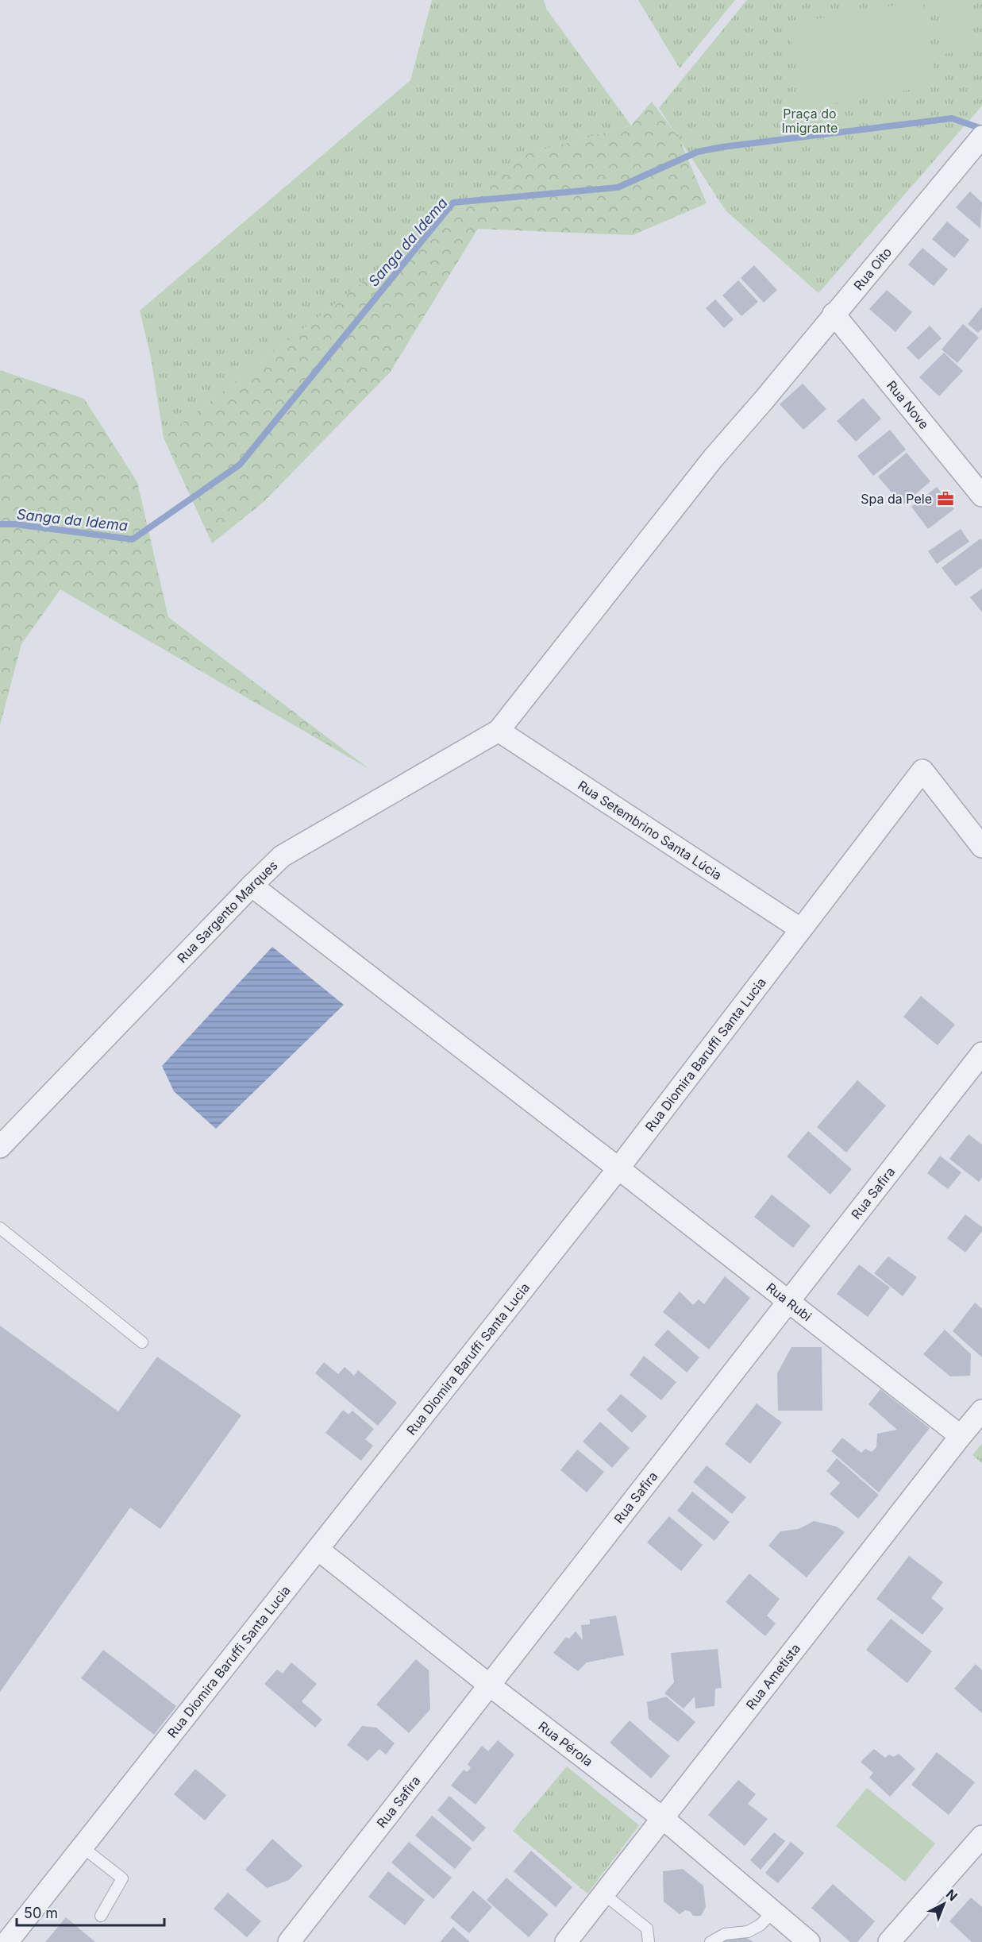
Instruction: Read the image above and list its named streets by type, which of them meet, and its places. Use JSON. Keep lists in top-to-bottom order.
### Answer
{
  "streets": {
    "street": [
      "Rua Oito",
      "Rua Nove",
      "Rua Setembrino Santa Lúcia",
      "Rua Sargento Marques",
      "Rua Diomira Baruffi Santa Lucia",
      "Rua Safira",
      "Rua Rubi",
      "Rua Ametista",
      "Rua Pérola"
    ]
  },
  "crossings": [
    ["Rua Oito", "Rua Nove"],
    ["Rua Oito", "Rua Setembrino Santa Lúcia"],
    ["Rua Oito", "Rua Sargento Marques"],
    ["Rua Setembrino Santa Lúcia", "Rua Sargento Marques"],
    ["Rua Setembrino Santa Lúcia", "Rua Diomira Baruffi Santa Lucia"],
    ["Rua Sargento Marques", "Rua Rubi"],
    ["Rua Diomira Baruffi Santa Lucia", "Rua Rubi"],
    ["Rua Diomira Baruffi Santa Lucia", "Rua Pérola"],
    ["Rua Safira", "Rua Rubi"],
    ["Rua Safira", "Rua Pérola"],
    ["Rua Rubi", "Rua Ametista"],
    ["Rua Ametista", "Rua Pérola"]
  ],
  "water": ["Sanga da Idema"],
  "parks": ["Praça do Imigrante"],
  "places": {
    "office": ["Spa da Pele"]
  },
  "scale_bar": "50 m",
  "north": "top right"
}
